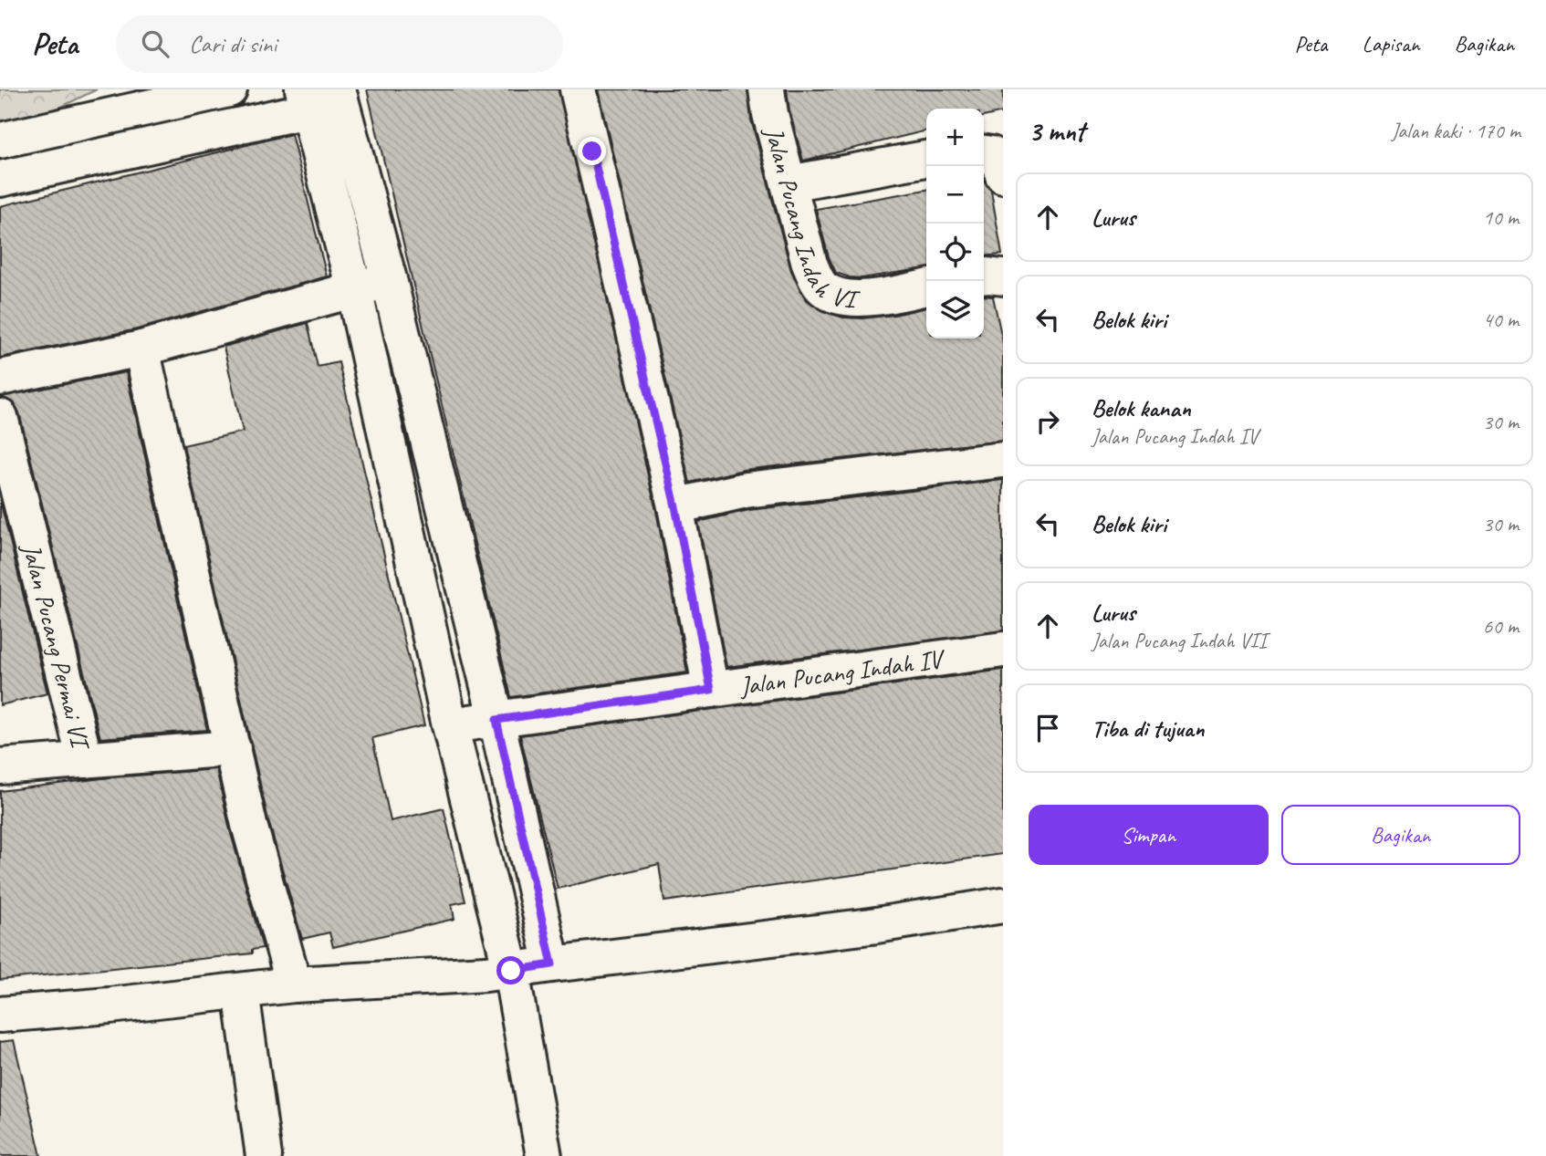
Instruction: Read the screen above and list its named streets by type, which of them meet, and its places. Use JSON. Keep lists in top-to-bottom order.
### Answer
{
  "streets": {
    "street": ["Jalan Pucang Indah VI", "Jalan Pucang Permai VI", "Jalan Pucang Indah IV"]
  },
  "page": {
    "header": "Peta",
    "search": "Cari di sini",
    "nav": ["Peta", "Lapisan", "Bagikan"],
    "heading": ["3 mnt", "Jalan kaki · 170 m"],
    "map_buttons": ["+", "−"],
    "list": [
      ["Lurus", "10 m"],
      ["Belok kiri", "40 m"],
      ["Belok kanan", "Jalan Pucang Indah IV", "30 m"],
      ["Belok kiri", "30 m"],
      ["Lurus", "Jalan Pucang Indah VII", "60 m"],
      "Tiba di tujuan"
    ],
    "buttons": ["Simpan", "Bagikan"]
  }
}
